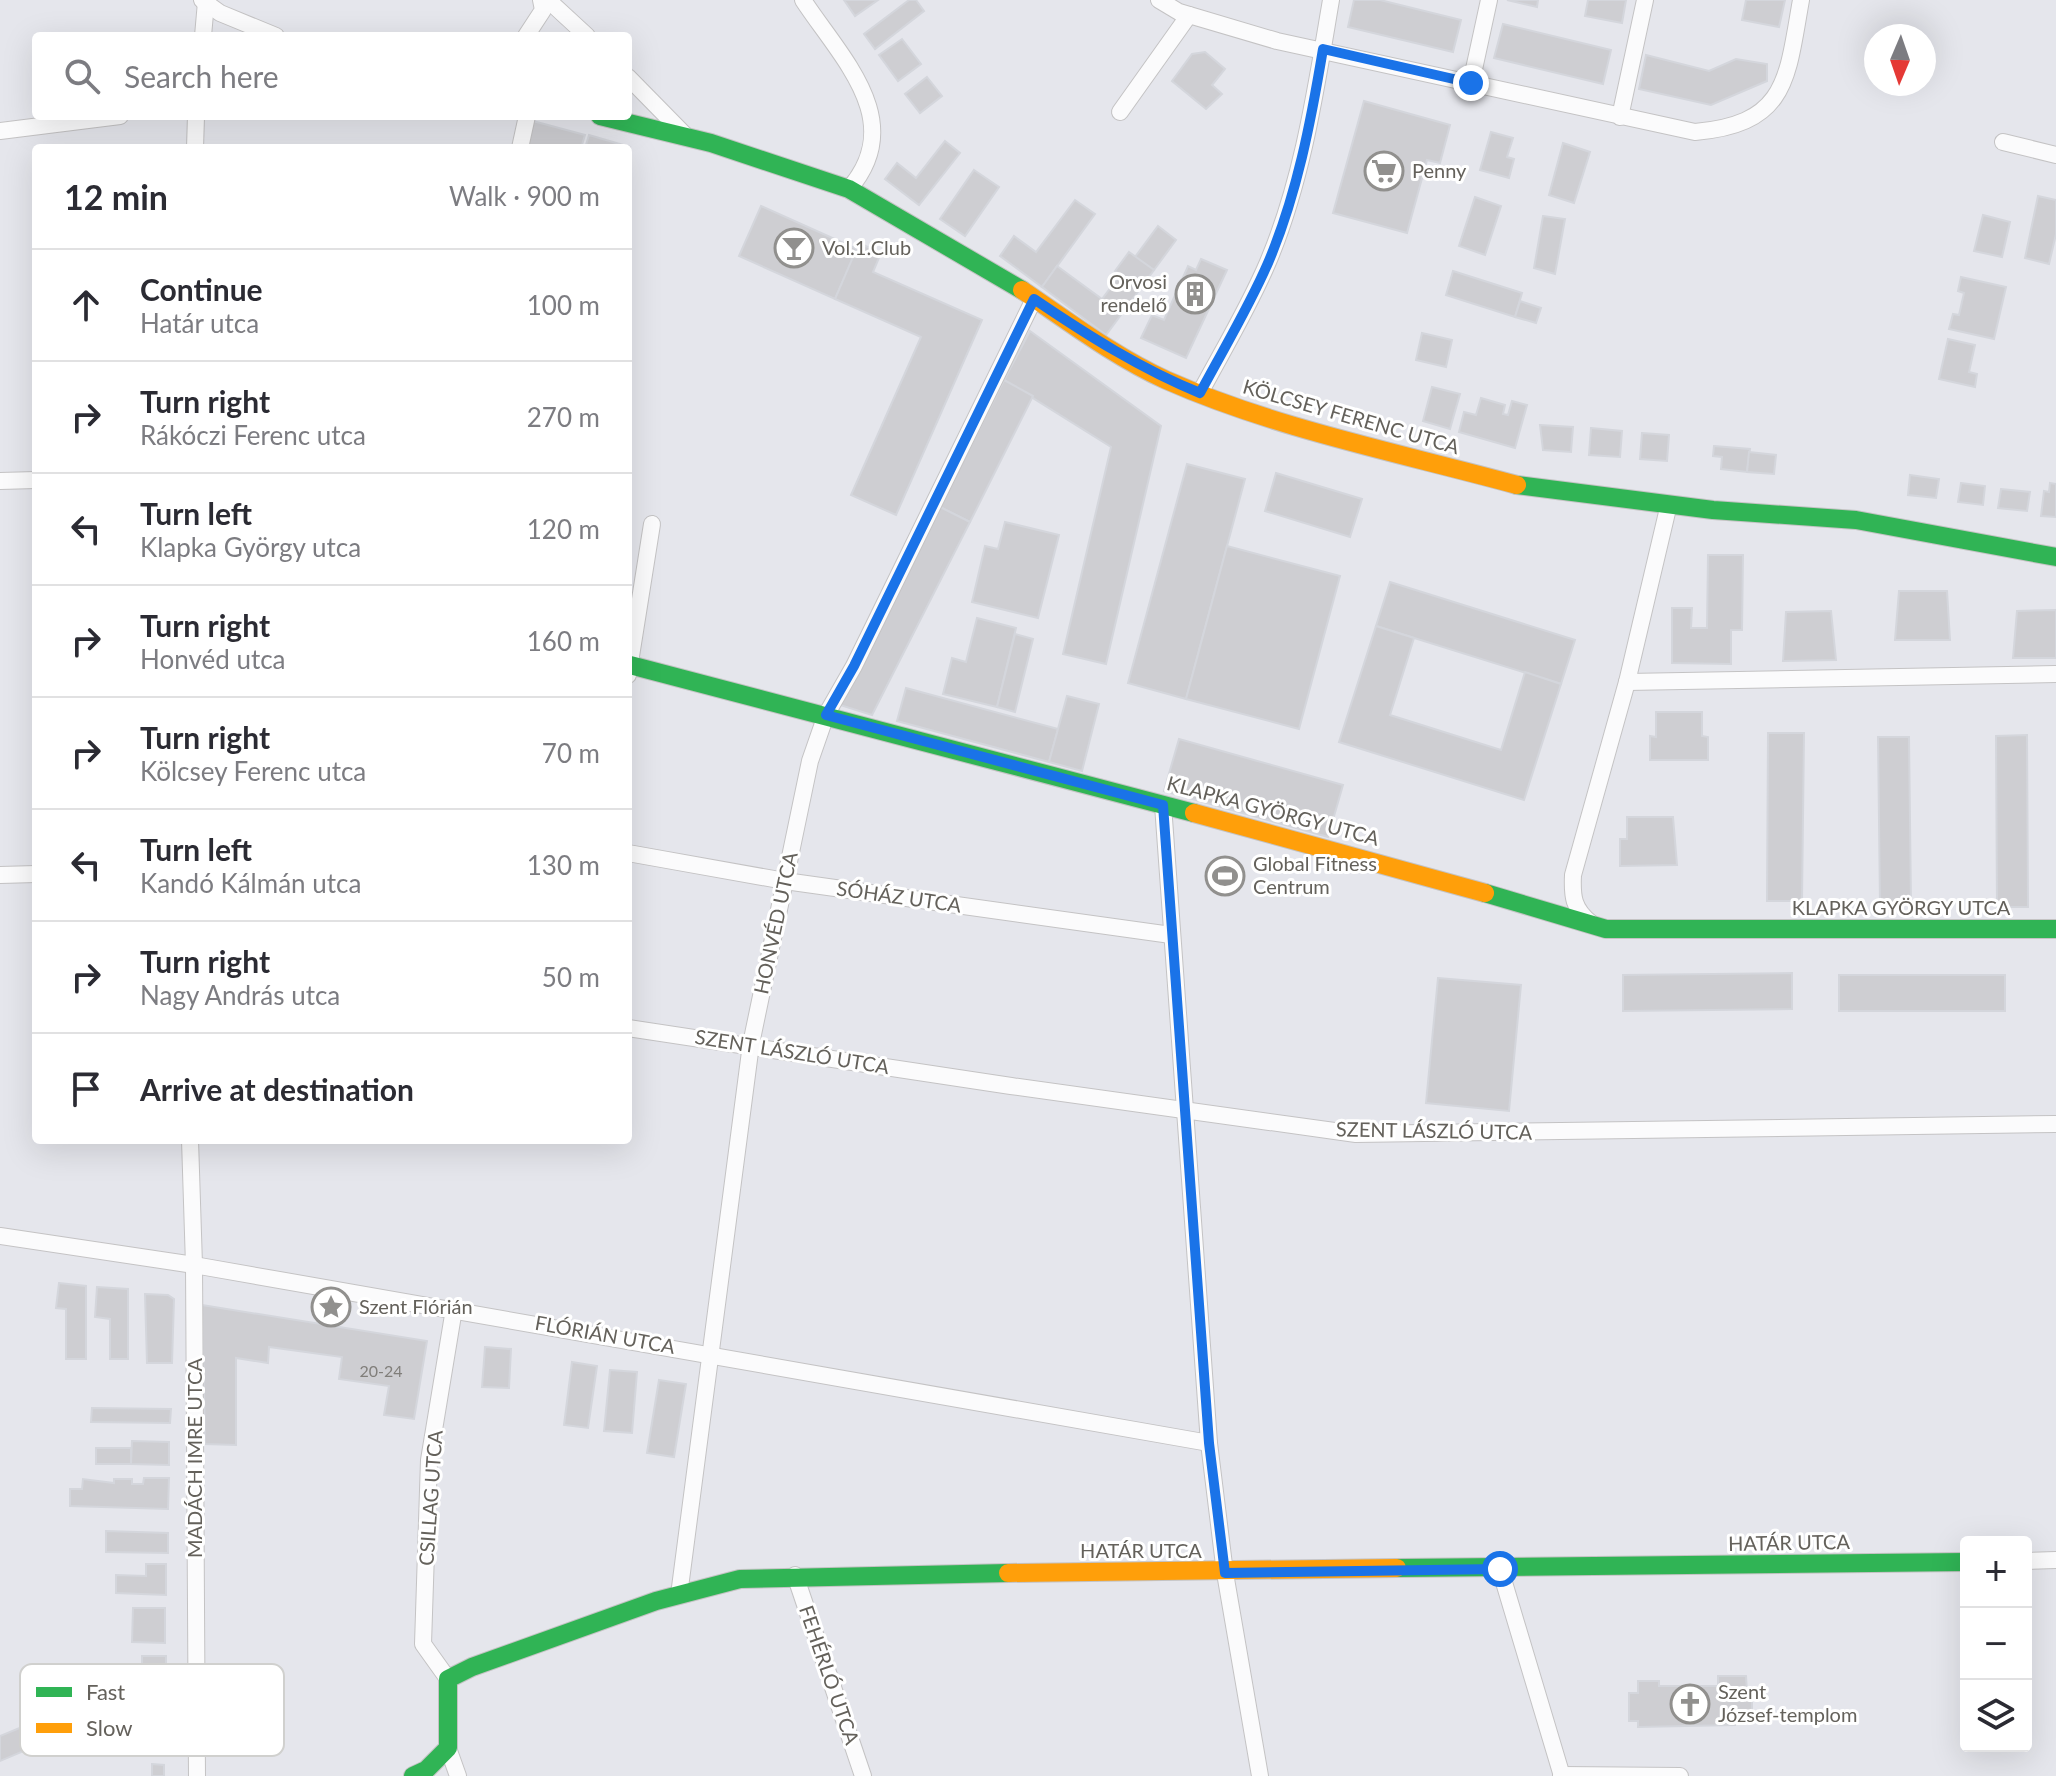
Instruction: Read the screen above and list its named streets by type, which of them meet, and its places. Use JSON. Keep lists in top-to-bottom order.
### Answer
{
  "streets": {
    "street": [
      "KÖLCSEY FERENC UTCA",
      "KLAPKA GYÖRGY UTCA",
      "SÓHÁZ UTCA",
      "HONVÉD UTCA",
      "SZENT LÁSZLÓ UTCA",
      "FLÓRIÁN UTCA",
      "MADÁCH IMRE UTCA",
      "CSILLAG UTCA",
      "HATÁR UTCA",
      "FEHÉRLÓ UTCA"
    ]
  },
  "crossings": [
    ["KÖLCSEY FERENC UTCA", "HONVÉD UTCA"],
    ["KLAPKA GYÖRGY UTCA", "HONVÉD UTCA"],
    ["SÓHÁZ UTCA", "HONVÉD UTCA"],
    ["HONVÉD UTCA", "SZENT LÁSZLÓ UTCA"],
    ["HONVÉD UTCA", "FLÓRIÁN UTCA"],
    ["HONVÉD UTCA", "HATÁR UTCA"],
    ["FLÓRIÁN UTCA", "MADÁCH IMRE UTCA"],
    ["FLÓRIÁN UTCA", "CSILLAG UTCA"],
    ["CSILLAG UTCA", "HATÁR UTCA"],
    ["HATÁR UTCA", "FEHÉRLÓ UTCA"]
  ],
  "places": {
    "supermarket": ["Penny"],
    "bar": ["Vol.1.Club"],
    "building": ["Orvosi rendelő"],
    "sports": ["Global Fitness Centrum"],
    "place": ["Szent Flórián"],
    "church": ["Szent József-templom"]
  },
  "house_numbers": ["20-24"],
  "legend": ["Fast", "Slow"],
  "north": "bottom",
  "page": {
    "search": "Search here",
    "heading": ["12 min", "Walk · 900 m"],
    "list": [
      ["Continue", "Határ utca", "100 m"],
      ["Turn right", "Rákóczi Ferenc utca", "270 m"],
      ["Turn left", "Klapka György utca", "120 m"],
      ["Turn right", "Honvéd utca", "160 m"],
      ["Turn right", "Kölcsey Ferenc utca", "70 m"],
      ["Turn left", "Kandó Kálmán utca", "130 m"],
      ["Turn right", "Nagy András utca", "50 m"],
      "Arrive at destination"
    ],
    "map_buttons": ["+", "−"]
  }
}
